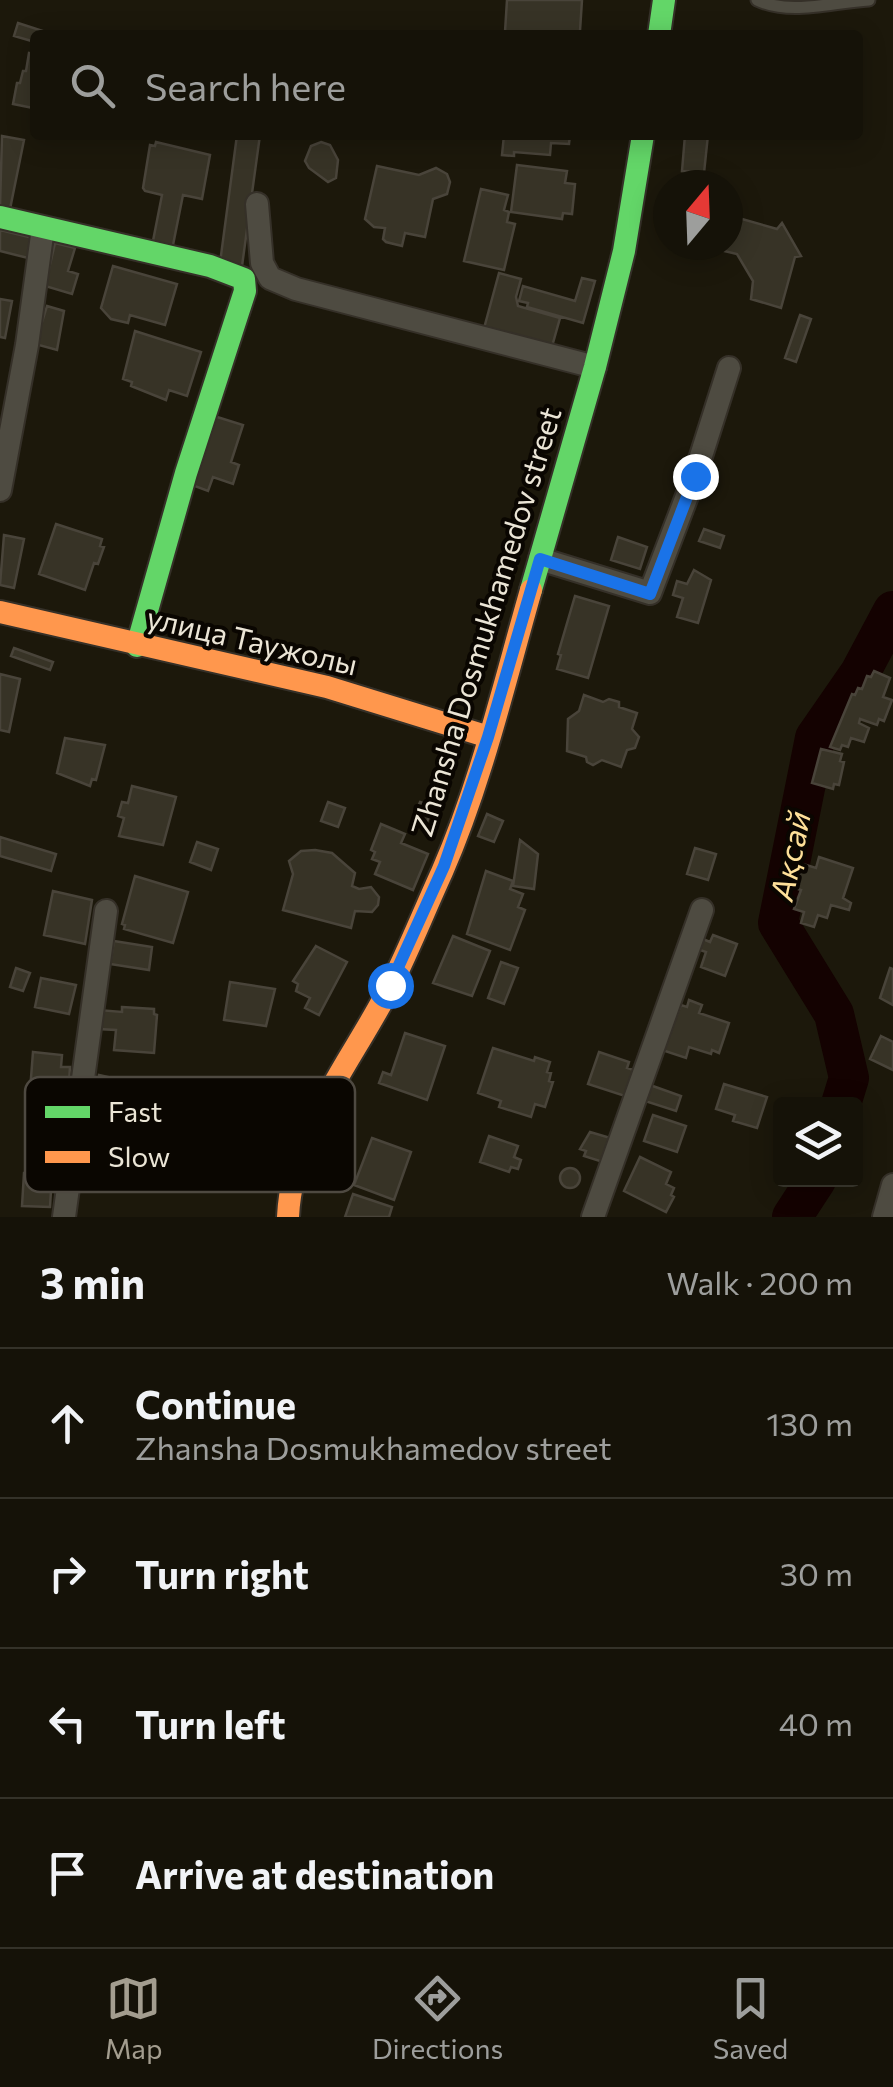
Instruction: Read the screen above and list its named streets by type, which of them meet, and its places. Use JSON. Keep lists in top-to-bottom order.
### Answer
{
  "streets": {
    "street": ["Zhansha Dosmukhamedov street", "улица Таужолы"]
  },
  "crossings": [
    ["Zhansha Dosmukhamedov street", "улица Таужолы"]
  ],
  "water": ["Ақсай"],
  "legend": ["Fast", "Slow"],
  "north": "top",
  "page": {
    "search": "Search here",
    "heading": ["3 min", "Walk · 200 m"],
    "list": [
      ["Continue", "Zhansha Dosmukhamedov street", "130 m"],
      ["Turn right", "30 m"],
      ["Turn left", "40 m"],
      "Arrive at destination"
    ],
    "nav": ["Map", "Directions", "Saved"]
  }
}
